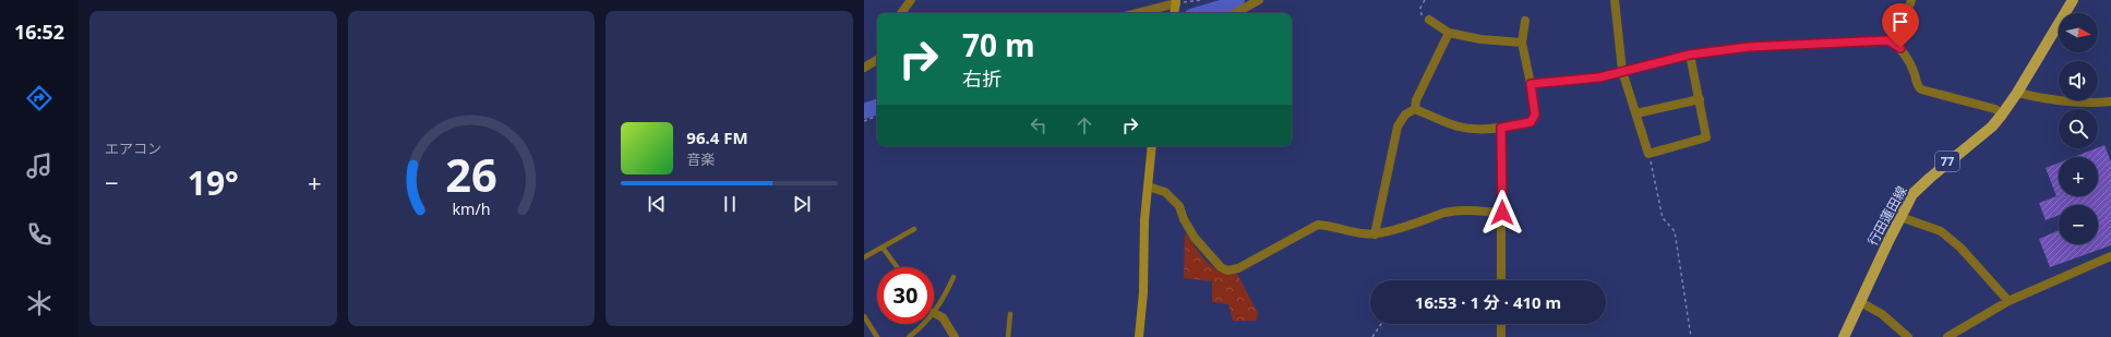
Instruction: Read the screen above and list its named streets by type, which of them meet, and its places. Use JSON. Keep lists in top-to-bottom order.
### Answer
{
  "streets": {
    "main road": ["77", "行田蓮田線"]
  },
  "north": "right",
  "page": {
    "tabs": "16:52",
    "tile": "エアコン",
    "map_buttons": ["+", "−"],
    "turn": ["70 m", "右折"],
    "song": ["96.4 FM", "音楽"],
    "heat": ["−", "19°", "+"],
    "limit": "30",
    "trip": "16:53 · 1 分 · 410 m",
    "gauge": ["26", "km/h"]
  }
}
